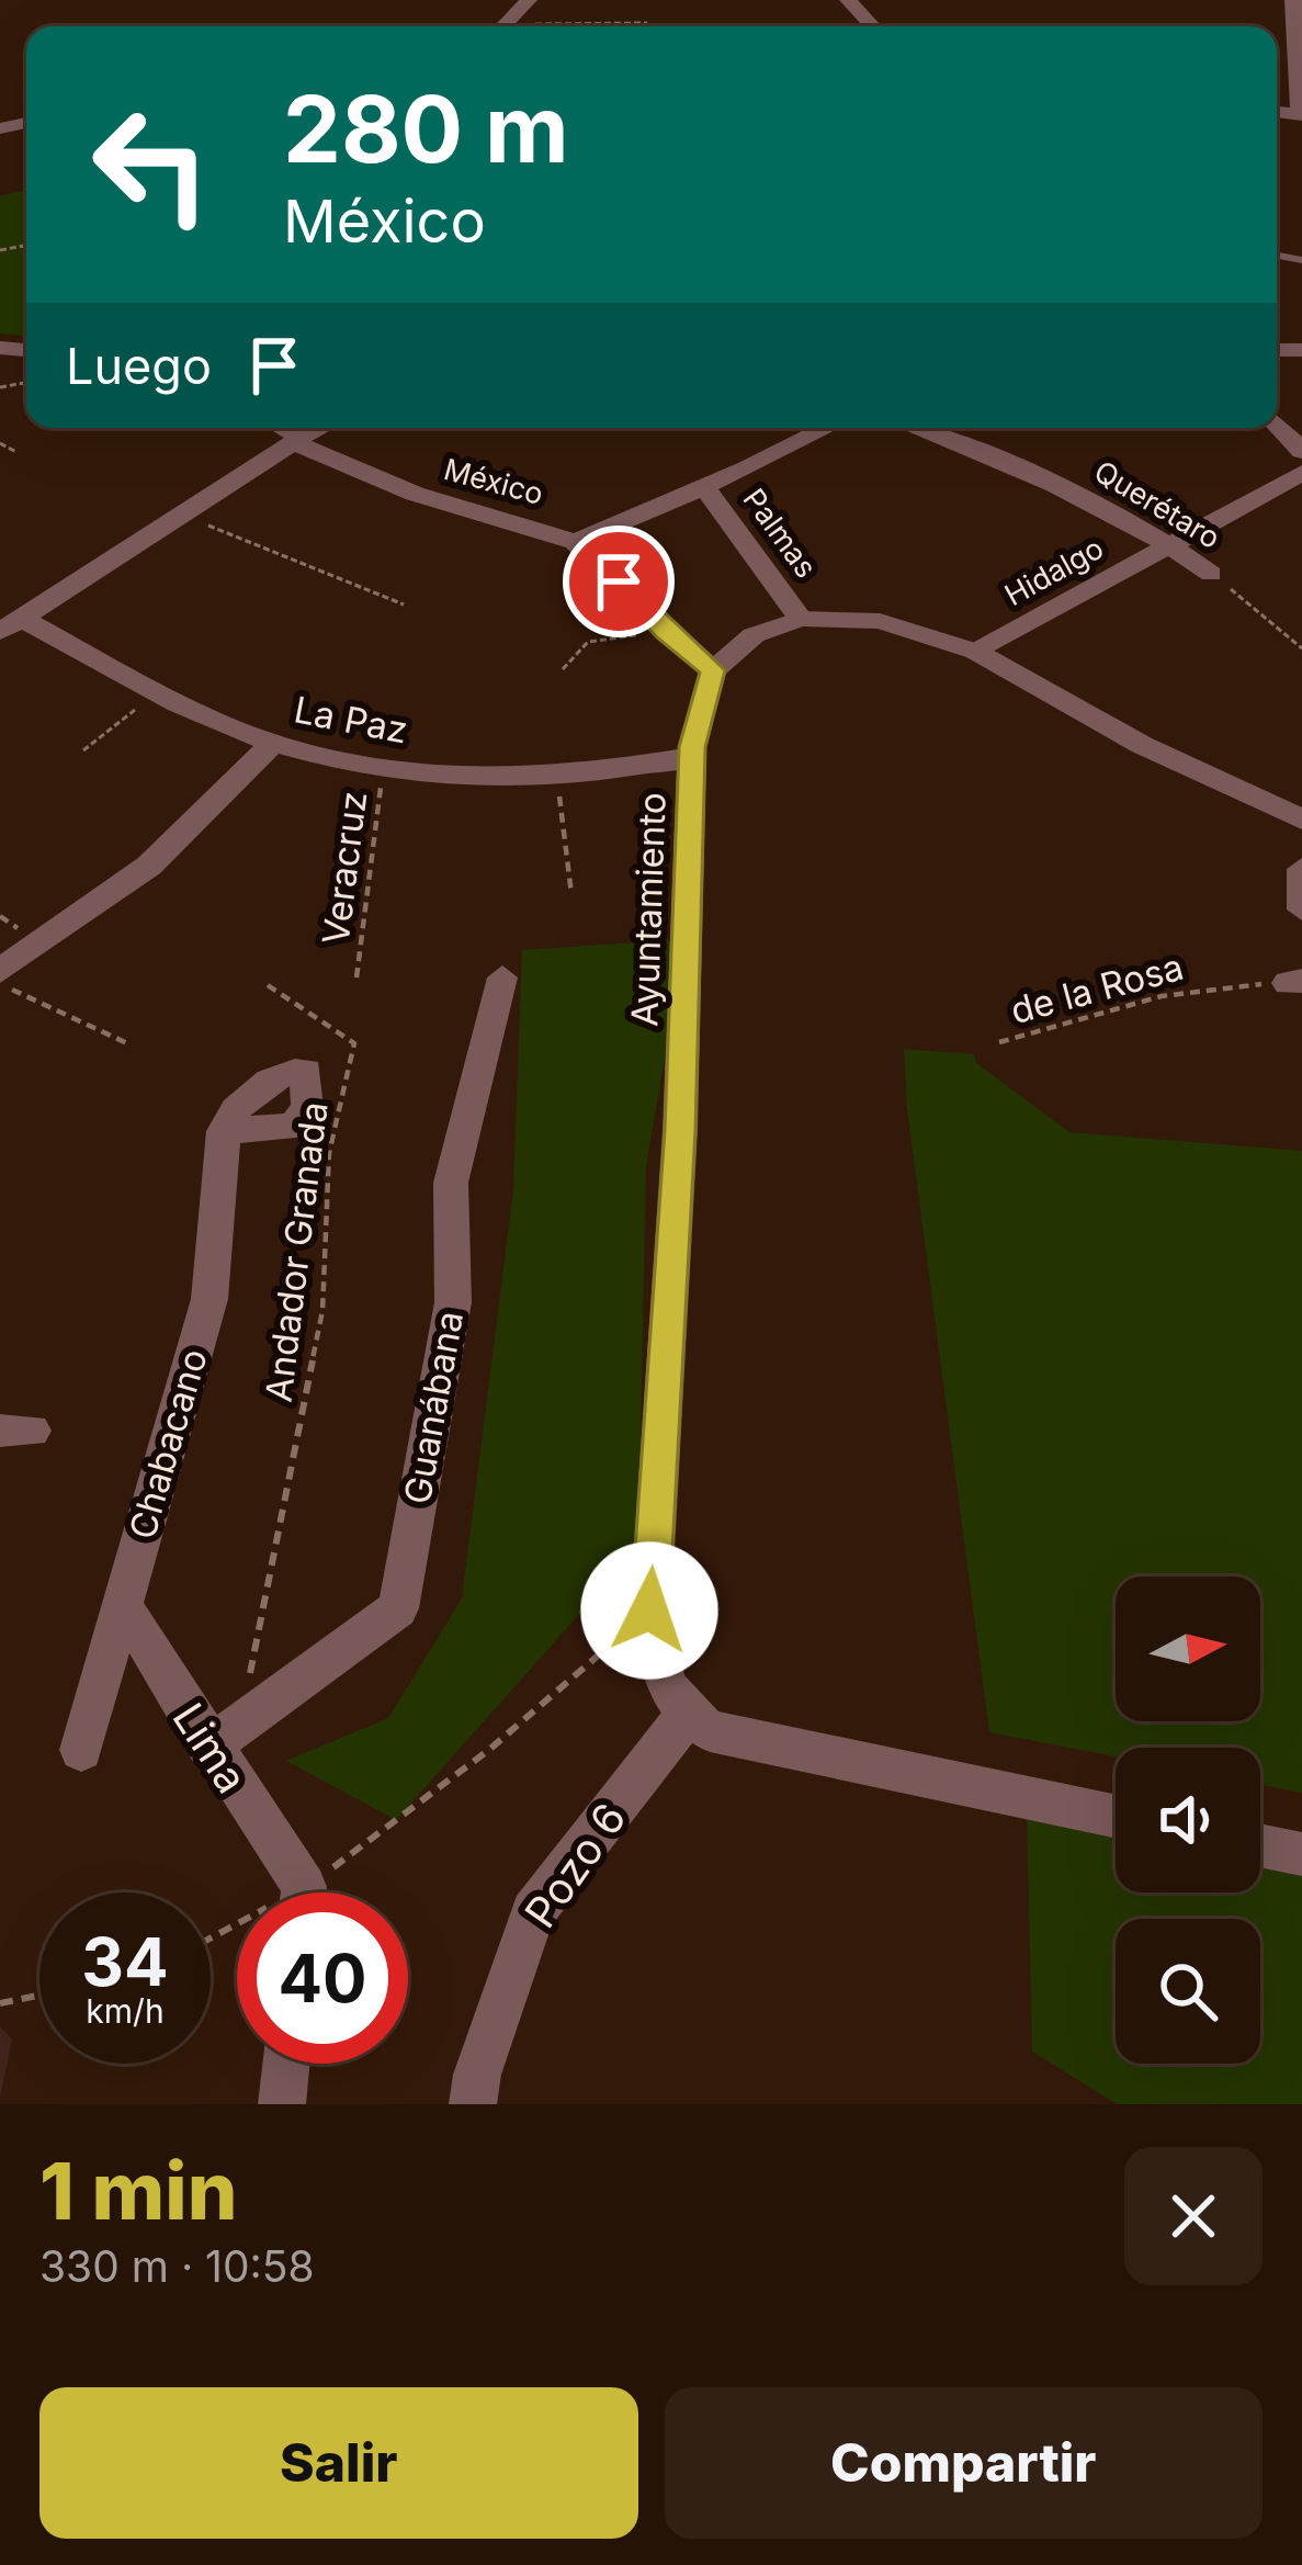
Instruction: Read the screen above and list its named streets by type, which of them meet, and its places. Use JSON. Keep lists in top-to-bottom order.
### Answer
{
  "streets": {
    "street": [
      "México",
      "Querétaro",
      "Palmas",
      "Hidalgo",
      "La Paz",
      "Ayuntamiento",
      "Guanábana",
      "Chabacano",
      "Lima",
      "Pozo 6"
    ],
    "path": ["Veracruz", "de la Rosa", "Andador Granada"]
  },
  "crossings": [
    ["México", "Ayuntamiento"],
    ["Querétaro", "Hidalgo"],
    ["La Paz", "Veracruz"],
    ["La Paz", "Ayuntamiento"],
    ["Ayuntamiento", "Pozo 6"],
    ["Andador Granada", "Guanábana"],
    ["Andador Granada", "Lima"],
    ["Guanábana", "Lima"],
    ["Chabacano", "Lima"]
  ],
  "north": "right",
  "page": {
    "turn": ["280 m", "México"],
    "then": "Luego",
    "speed": "34 km/h",
    "limit": "40",
    "heading": ["1 min", "330 m · 10:58"],
    "buttons": ["Salir", "Compartir"]
  }
}
